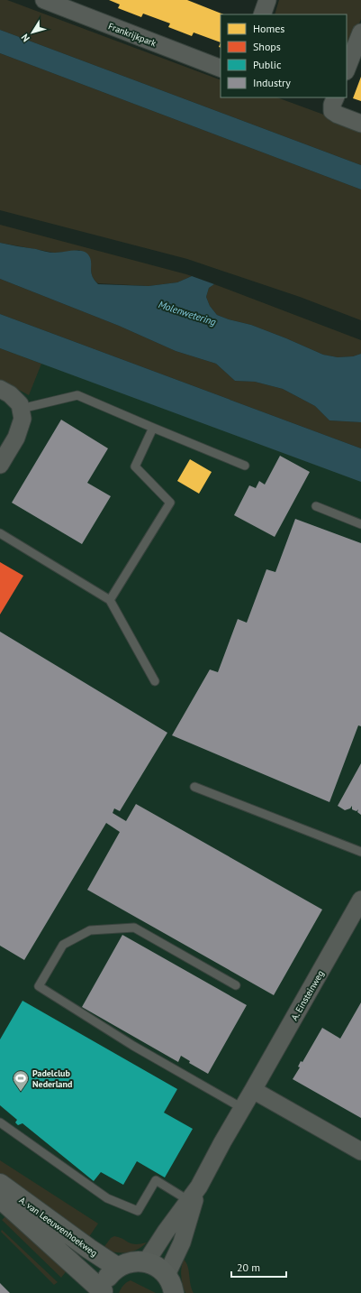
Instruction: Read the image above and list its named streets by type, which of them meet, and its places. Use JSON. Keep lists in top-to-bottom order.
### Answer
{
  "streets": {
    "street": ["Frankrijkpark", "A. Einsteinweg", "A. van Leeuwenhoekweg"]
  },
  "water": ["Molenwetering"],
  "places": {
    "sports": ["Padelclub Nederland"]
  },
  "legend": [
    "Homes",
    "Shops",
    "Public",
    "Industry"
  ],
  "scale_bar": "20 m",
  "north": "bottom left"
}
